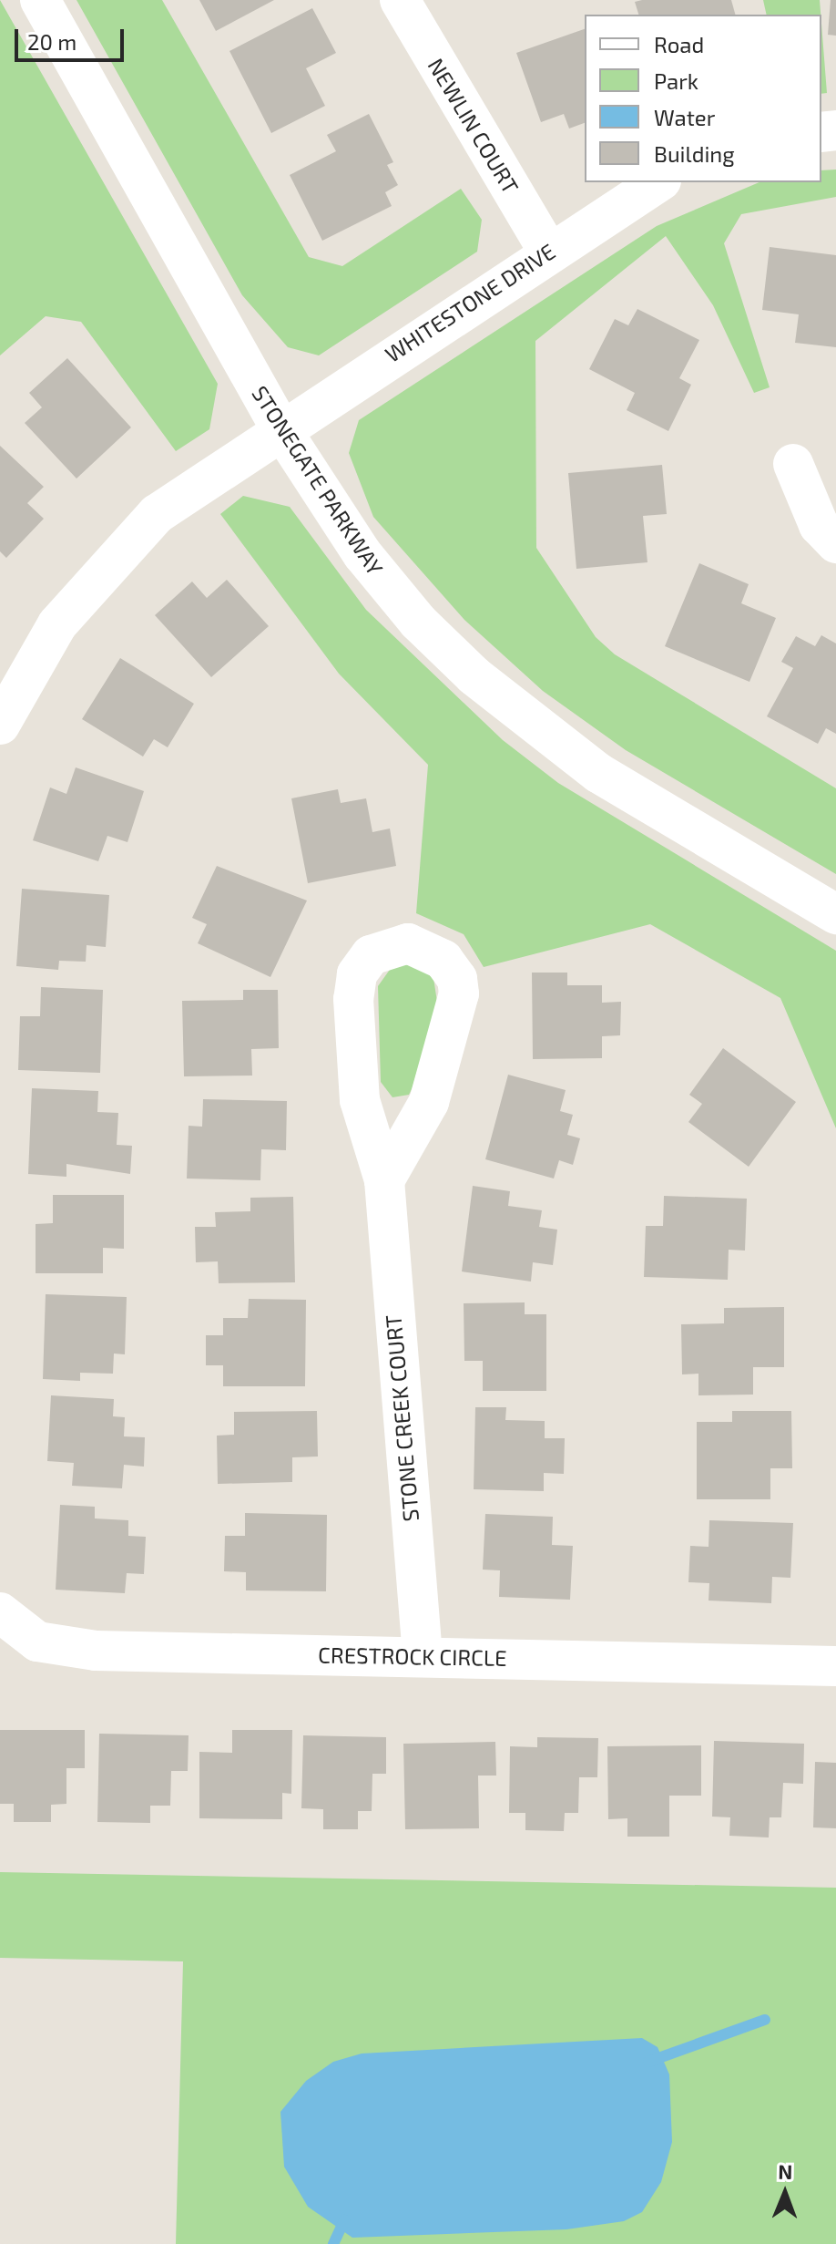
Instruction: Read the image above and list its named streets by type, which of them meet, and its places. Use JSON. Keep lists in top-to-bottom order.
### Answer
{
  "streets": {
    "street": [
      "NEWLIN COURT",
      "WHITESTONE DRIVE",
      "STONEGATE PARKWAY",
      "STONE CREEK COURT",
      "CRESTROCK CIRCLE"
    ]
  },
  "crossings": [
    ["NEWLIN COURT", "WHITESTONE DRIVE"],
    ["WHITESTONE DRIVE", "STONEGATE PARKWAY"],
    ["STONE CREEK COURT", "CRESTROCK CIRCLE"]
  ],
  "legend": [
    "Road",
    "Park",
    "Water",
    "Building"
  ],
  "scale_bar": "20 m",
  "north": "top"
}
